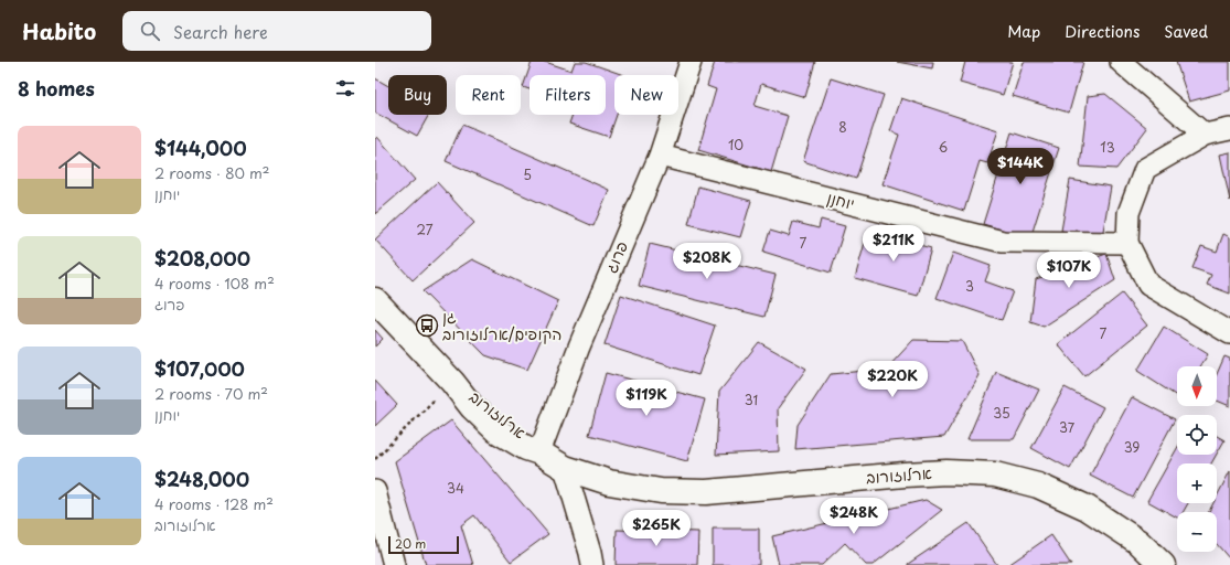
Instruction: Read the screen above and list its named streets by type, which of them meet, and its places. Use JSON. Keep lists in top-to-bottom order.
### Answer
{
  "streets": {
    "street": ["יוחנן", "פרוג", "ארלוזורוב"]
  },
  "crossings": [
    ["יוחנן", "פרוג"],
    ["פרוג", "ארלוזורוב"]
  ],
  "places": {
    "bus stop": ["גן הקופים/ארלוזורוב"]
  },
  "house_numbers": [
    "8",
    "10",
    "6",
    "13",
    "5",
    "27",
    "7",
    "3",
    "7",
    "31",
    "35",
    "37",
    "39",
    "34"
  ],
  "scale_bar": "20 m",
  "north": "bottom",
  "page": {
    "header": "Habito",
    "search": "Search here",
    "nav": ["Map", "Directions", "Saved"],
    "heading": "8 homes",
    "chip": [
      "Buy",
      "Rent",
      "Filters",
      "New"
    ],
    "list": [
      {
        "name": "$144,000",
        "note": "2 rooms · 80 m² · יוחנן"
      },
      {
        "name": "$208,000",
        "note": "4 rooms · 108 m² · פרוג"
      },
      {
        "name": "$107,000",
        "note": "2 rooms · 70 m² · יוחנן"
      },
      {
        "name": "$248,000",
        "note": "4 rooms · 128 m² · ארלוזורוב"
      }
    ],
    "price": [
      "$144K",
      "$211K",
      "$208K",
      "$107K",
      "$220K",
      "$119K",
      "$248K",
      "$265K"
    ],
    "map_buttons": ["+", "−"],
    "scale": "20 m"
  }
}
